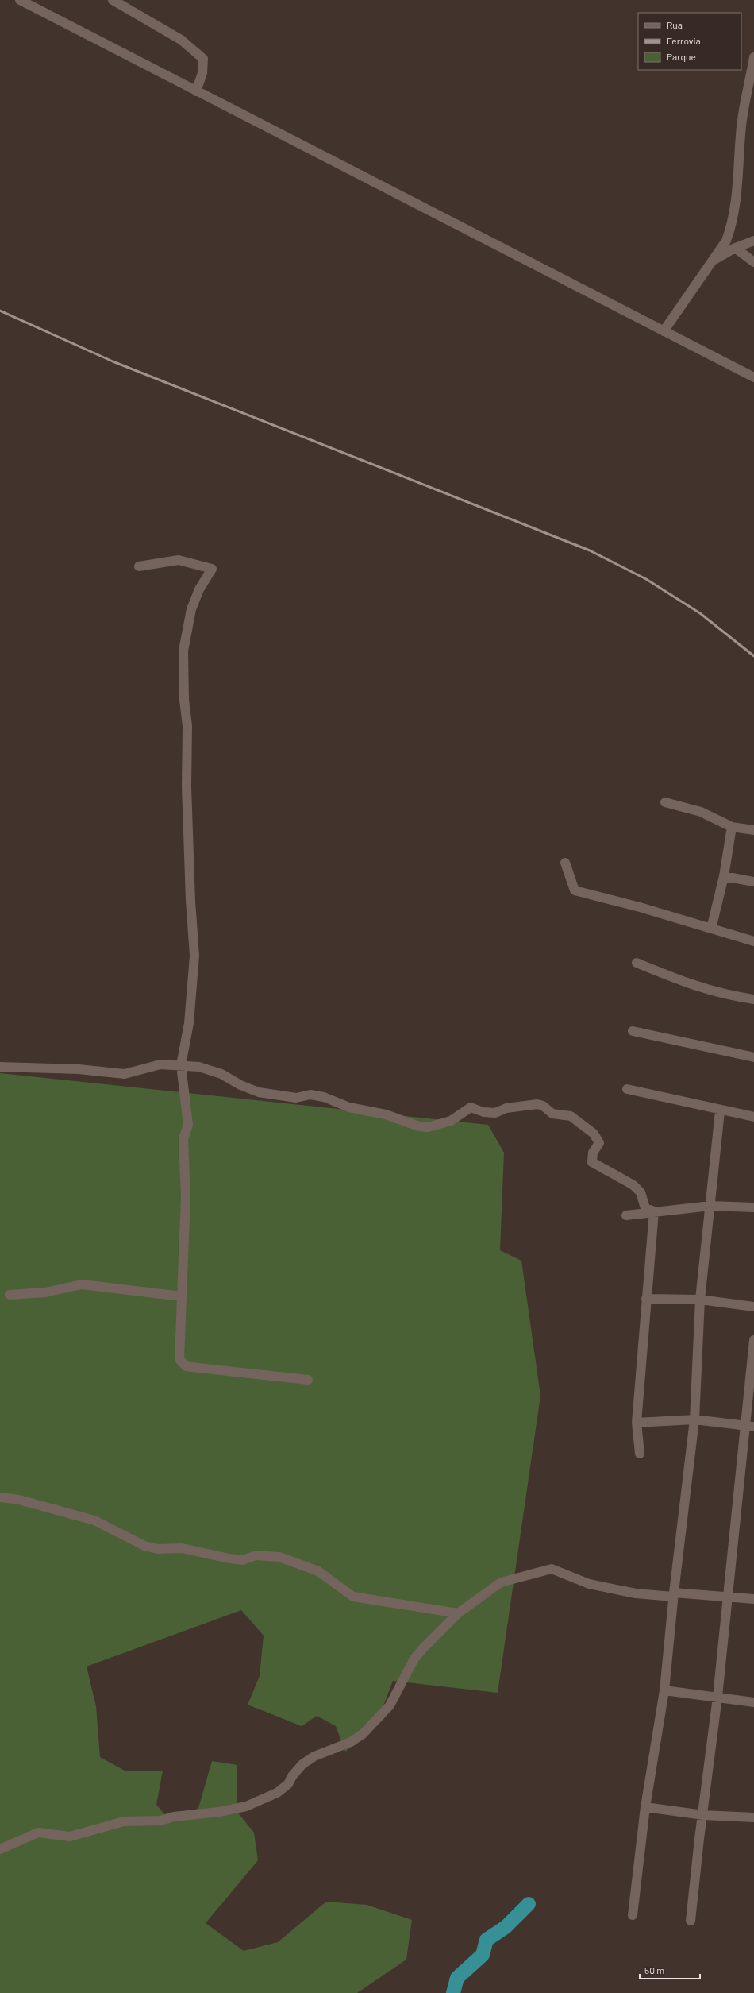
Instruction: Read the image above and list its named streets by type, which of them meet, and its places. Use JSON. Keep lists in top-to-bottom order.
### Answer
{
  "legend": ["Rua", "Ferrovia", "Parque"],
  "scale_bar": "50 m"
}
